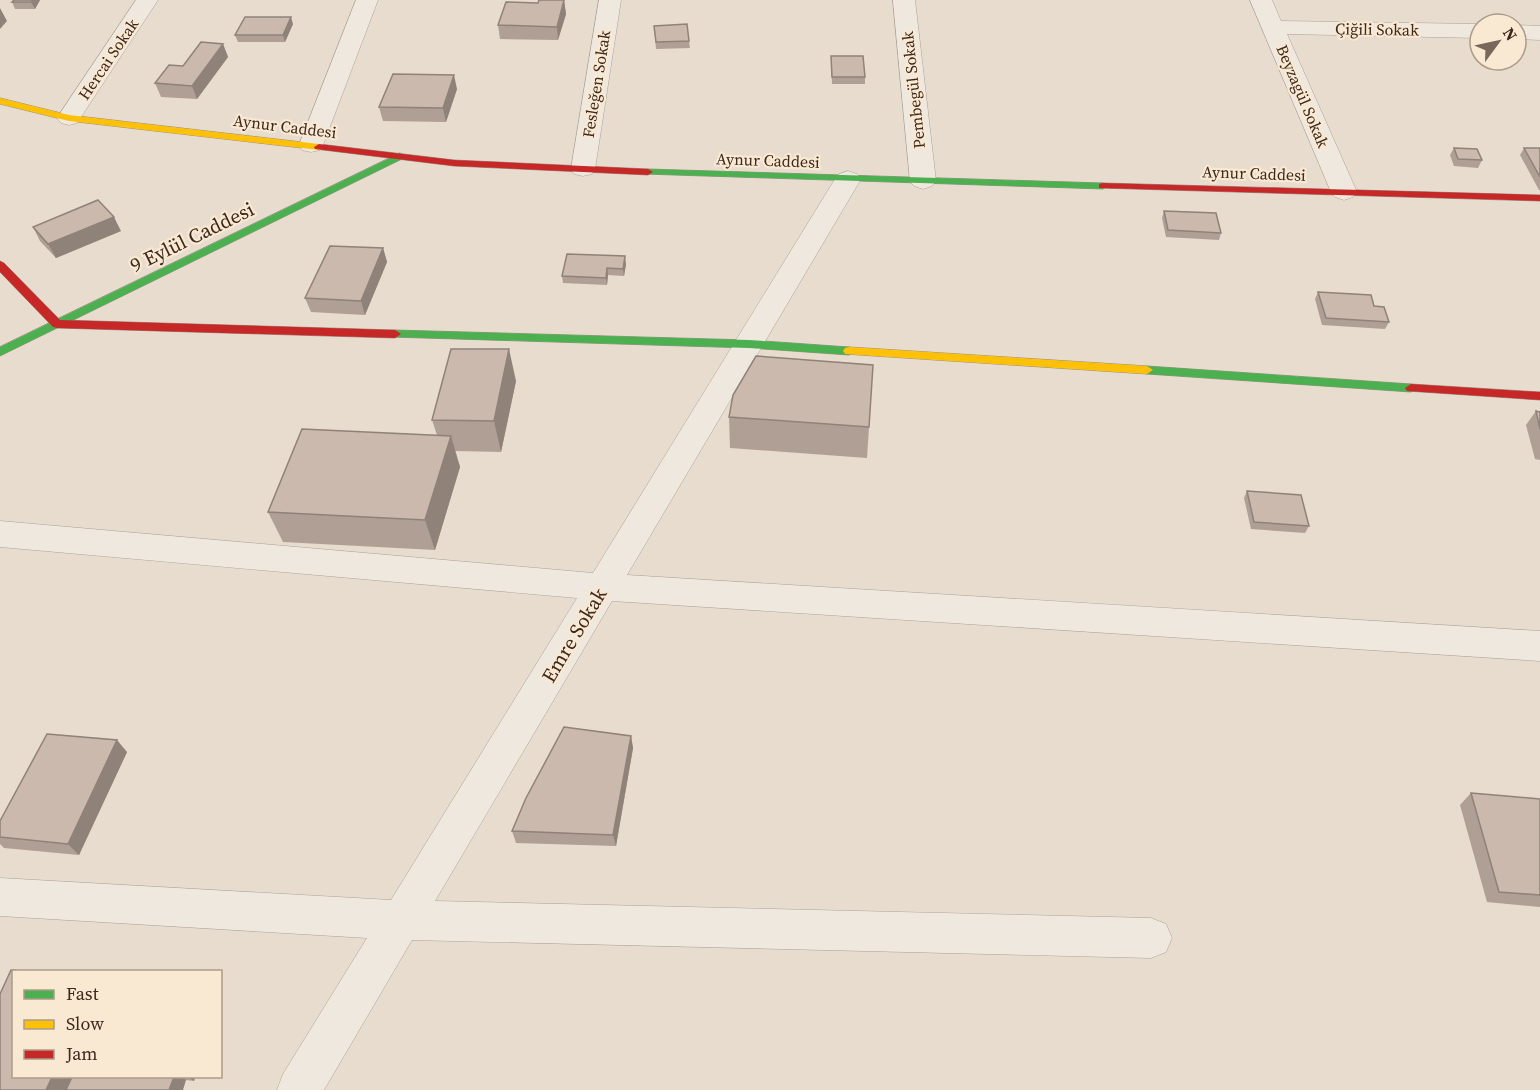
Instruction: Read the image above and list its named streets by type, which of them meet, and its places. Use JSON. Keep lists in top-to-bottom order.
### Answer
{
  "streets": {
    "street": [
      "Çiğili Sokak",
      "Hercai Sokak",
      "Fesleğen Sokak",
      "Pembegül Sokak",
      "Beyzagül Sokak",
      "Aynur Caddesi",
      "9 Eylül Caddesi",
      "Emre Sokak"
    ]
  },
  "crossings": [
    ["Çiğili Sokak", "Beyzagül Sokak"],
    ["Hercai Sokak", "Aynur Caddesi"],
    ["Fesleğen Sokak", "Aynur Caddesi"],
    ["Pembegül Sokak", "Aynur Caddesi"],
    ["Beyzagül Sokak", "Aynur Caddesi"],
    ["Aynur Caddesi", "9 Eylül Caddesi"],
    ["Aynur Caddesi", "Emre Sokak"]
  ],
  "legend": ["Fast", "Slow", "Jam"],
  "north": "top right"
}
